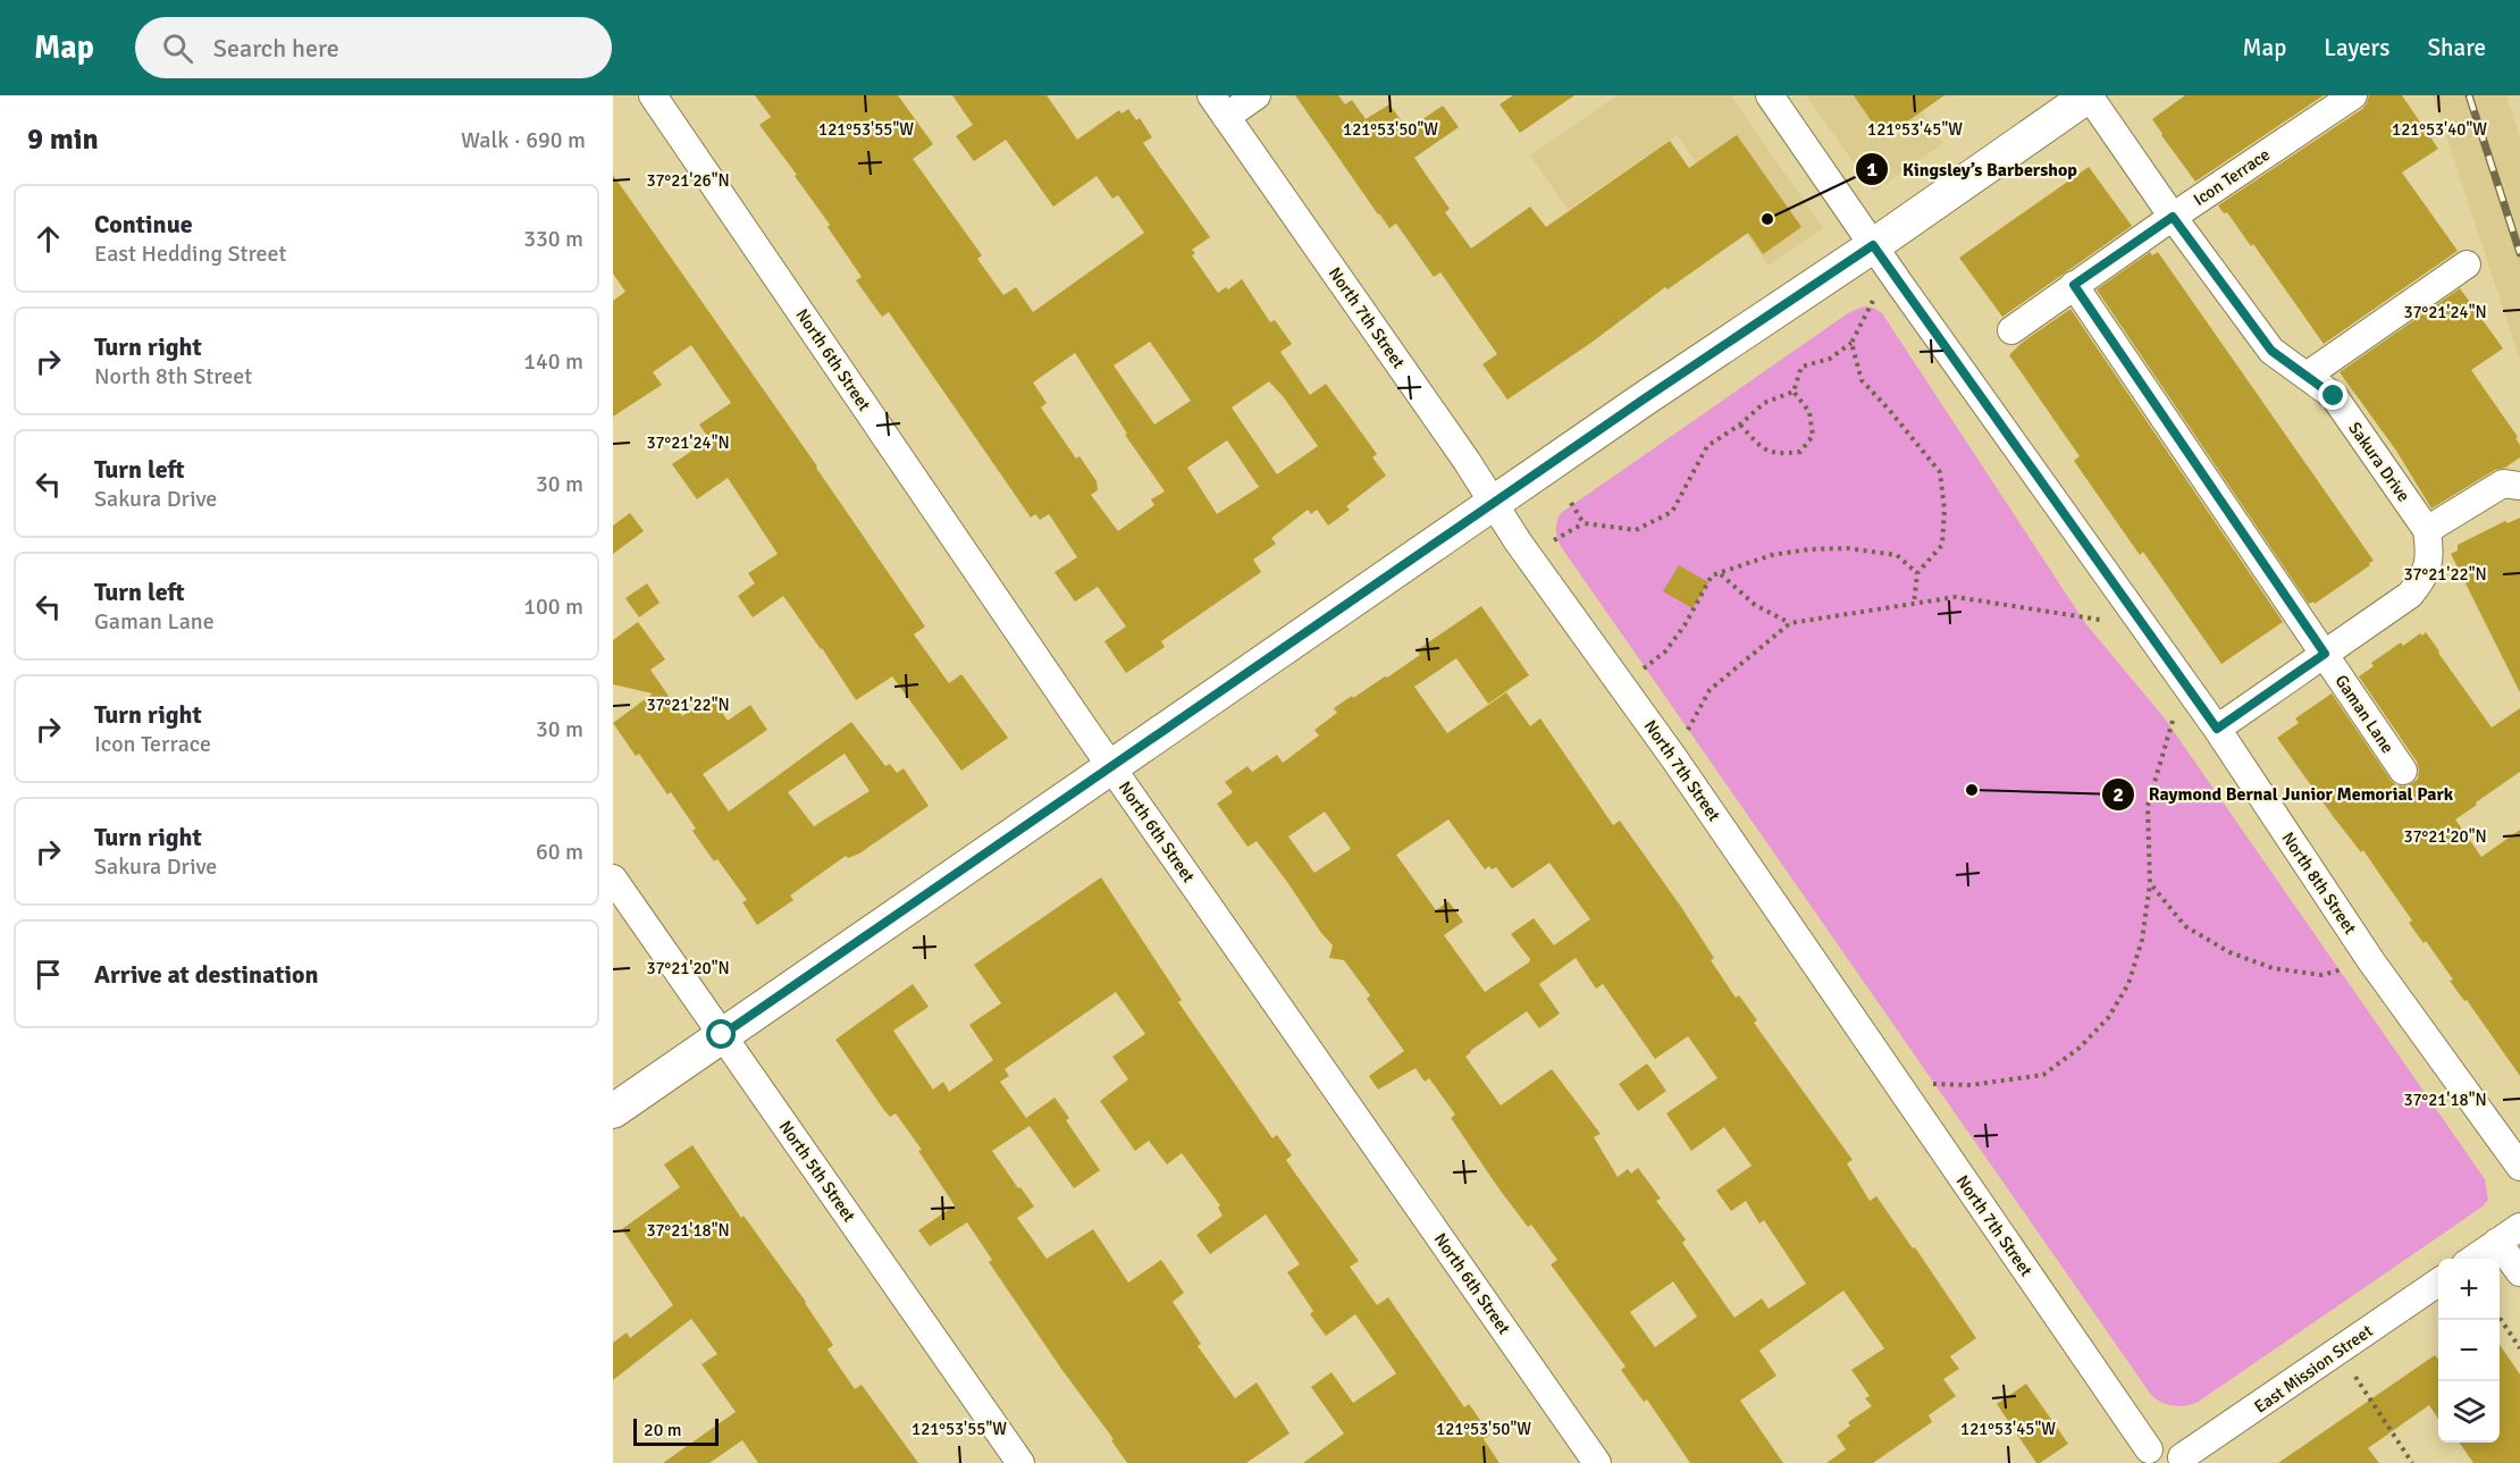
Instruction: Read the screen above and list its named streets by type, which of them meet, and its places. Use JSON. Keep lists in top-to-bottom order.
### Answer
{
  "streets": {
    "street": [
      "Icon Terrace",
      "North 7th Street",
      "North 6th Street",
      "Sakura Drive",
      "Gaman Lane",
      "North 8th Street",
      "North 5th Street",
      "East Mission Street"
    ]
  },
  "crossings": [
    ["Icon Terrace", "Sakura Drive"],
    ["Icon Terrace", "Gaman Lane"]
  ],
  "places": ["Kingsley’s Barbershop", "Raymond Bernal Junior Memorial Park"],
  "scale_bar": "20 m",
  "page": {
    "header": "Map",
    "search": "Search here",
    "nav": ["Map", "Layers", "Share"],
    "heading": ["9 min", "Walk · 690 m"],
    "list": [
      ["Continue", "East Hedding Street", "330 m"],
      ["Turn right", "North 8th Street", "140 m"],
      ["Turn left", "Sakura Drive", "30 m"],
      ["Turn left", "Gaman Lane", "100 m"],
      ["Turn right", "Icon Terrace", "30 m"],
      ["Turn right", "Sakura Drive", "60 m"],
      "Arrive at destination"
    ],
    "map_buttons": ["+", "−"],
    "scale": "20 m"
  },
  "coordinates": [
    "121°53'55\"W",
    "121°53'50\"W",
    "121°53'45\"W",
    "121°53'40\"W",
    "37°21'26\"N",
    "37°21'24\"N",
    "37°21'22\"N",
    "37°21'20\"N",
    "37°21'18\"N"
  ]
}
